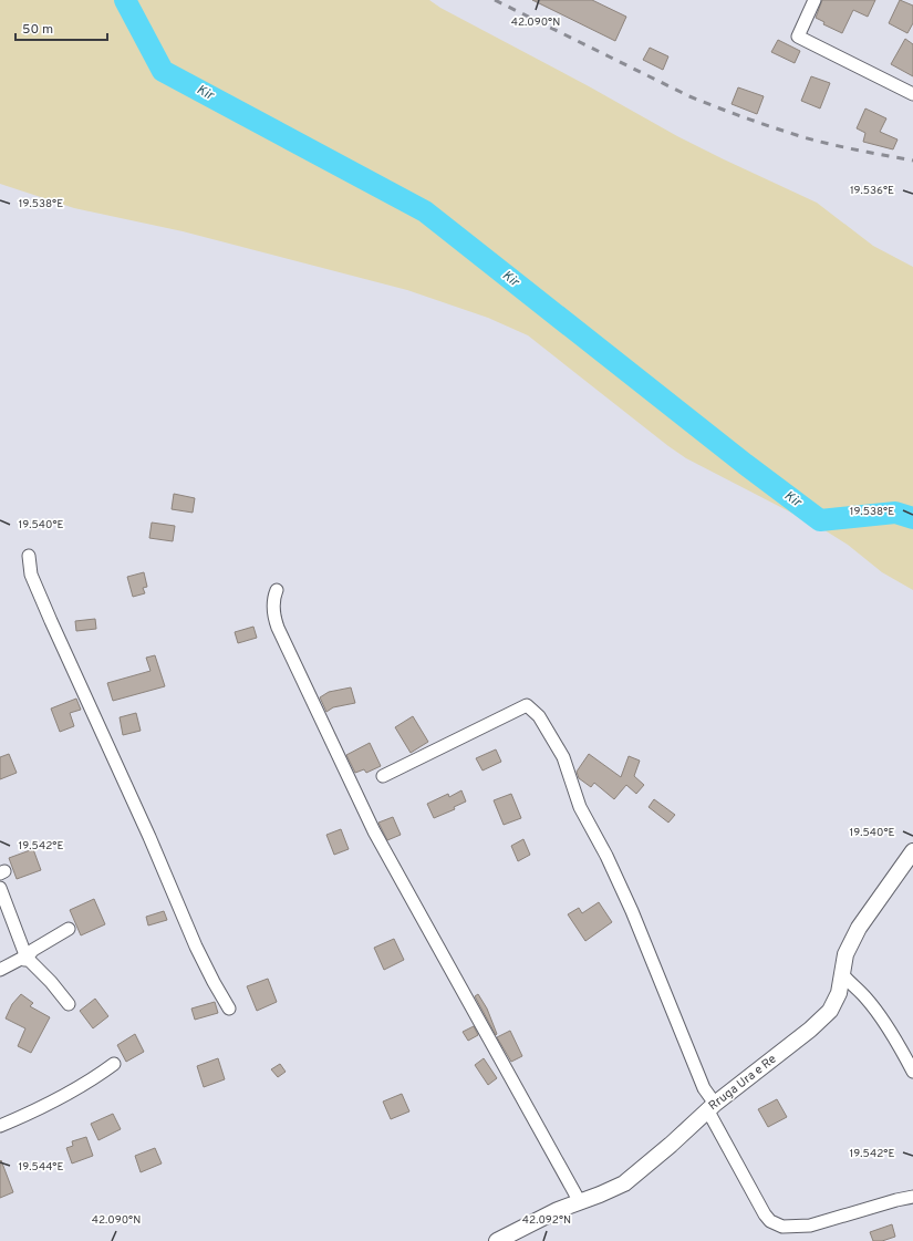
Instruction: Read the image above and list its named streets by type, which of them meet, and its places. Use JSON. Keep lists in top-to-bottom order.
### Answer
{
  "streets": {
    "street": ["Rruga Ura e Re"]
  },
  "water": ["Kir"],
  "scale_bar": "50 m",
  "coordinates": [
    "42.090°N",
    "19.536°E",
    "19.538°E",
    "19.540°E",
    "19.542°E",
    "19.544°E",
    "42.092°N"
  ]
}
